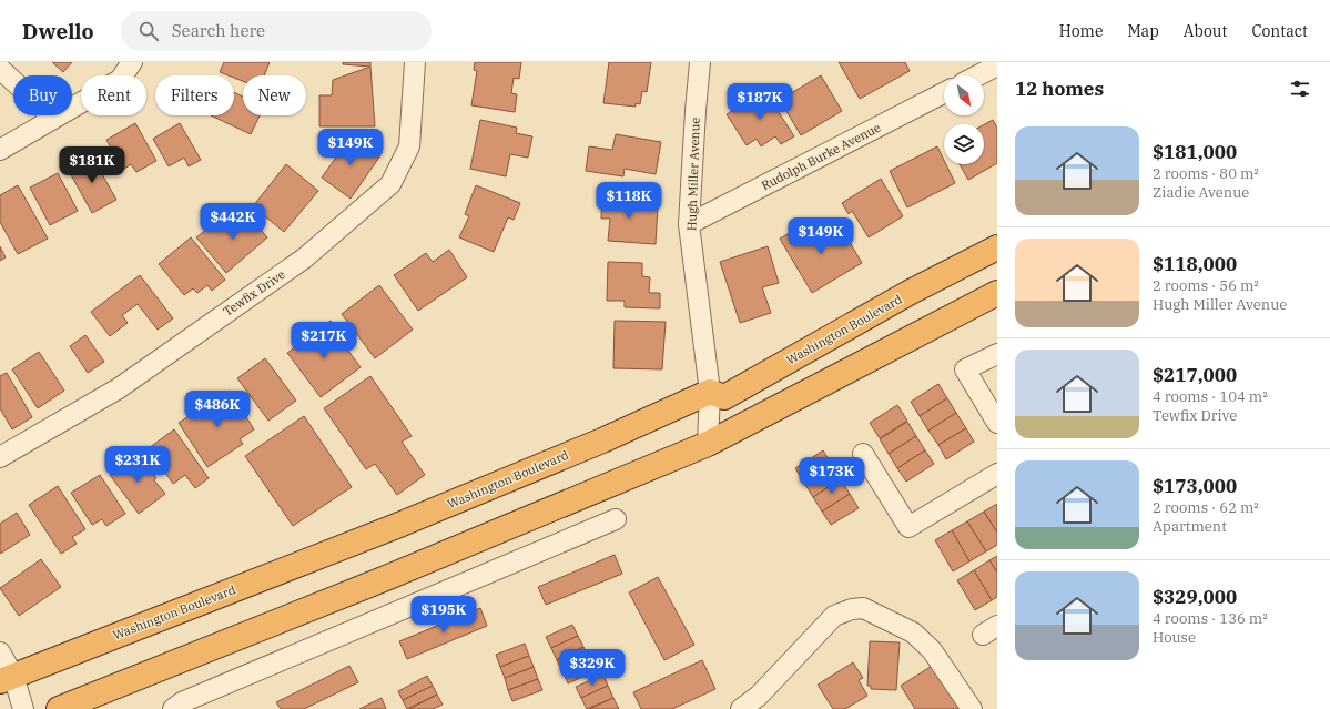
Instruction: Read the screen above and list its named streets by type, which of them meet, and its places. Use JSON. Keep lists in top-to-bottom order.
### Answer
{
  "streets": {
    "highway": ["Washington Boulevard"],
    "street": ["Rudolph Burke Avenue", "Hugh Miller Avenue", "Tewfix Drive"]
  },
  "crossings": [
    ["Rudolph Burke Avenue", "Hugh Miller Avenue"],
    ["Hugh Miller Avenue", "Washington Boulevard"]
  ],
  "north": "bottom right",
  "page": {
    "header": "Dwello",
    "search": "Search here",
    "nav": [
      "Home",
      "Map",
      "About",
      "Contact"
    ],
    "heading": "12 homes",
    "chip": [
      "Buy",
      "Rent",
      "Filters",
      "New"
    ],
    "price": [
      "$187K",
      "$149K",
      "$181K",
      "$118K",
      "$442K",
      "$149K",
      "$217K",
      "$486K",
      "$231K",
      "$173K",
      "$195K",
      "$329K"
    ],
    "list": [
      {
        "name": "$181,000",
        "note": "2 rooms · 80 m² · Ziadie Avenue"
      },
      {
        "name": "$118,000",
        "note": "2 rooms · 56 m² · Hugh Miller Avenue"
      },
      {
        "name": "$217,000",
        "note": "4 rooms · 104 m² · Tewfix Drive"
      },
      {
        "name": "$173,000",
        "note": "2 rooms · 62 m² · Apartment"
      },
      {
        "name": "$329,000",
        "note": "4 rooms · 136 m² · House"
      }
    ]
  }
}
